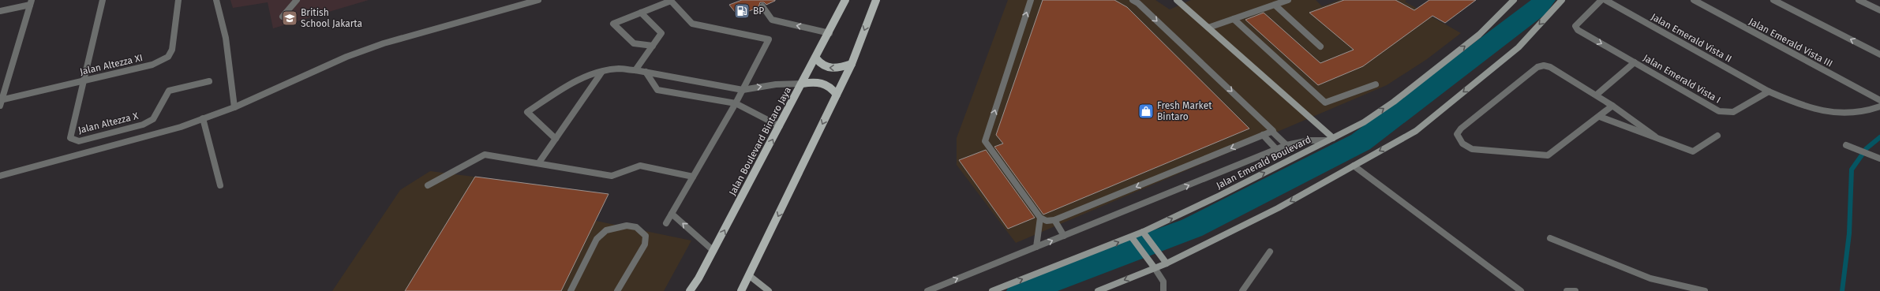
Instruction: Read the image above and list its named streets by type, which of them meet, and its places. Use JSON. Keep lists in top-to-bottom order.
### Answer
{
  "streets": {
    "main road": ["Jalan Boulevard Bintaro Jaya", "Jalan Emerald Boulevard"],
    "street": [
      "Jalan Emerald Vista II",
      "Jalan Emerald Vista III",
      "Jalan Altezza XI",
      "Jalan Emerald Vista I",
      "Jalan Altezza X"
    ]
  },
  "crossings": [
    ["Jalan Emerald Vista II", "Jalan Emerald Vista I"],
    ["Jalan Altezza XI", "Jalan Altezza X"]
  ],
  "places": {
    "fuel station": ["BP"],
    "school or university": ["British School Jakarta"],
    "shop": ["Fresh Market Bintaro"]
  }
}
